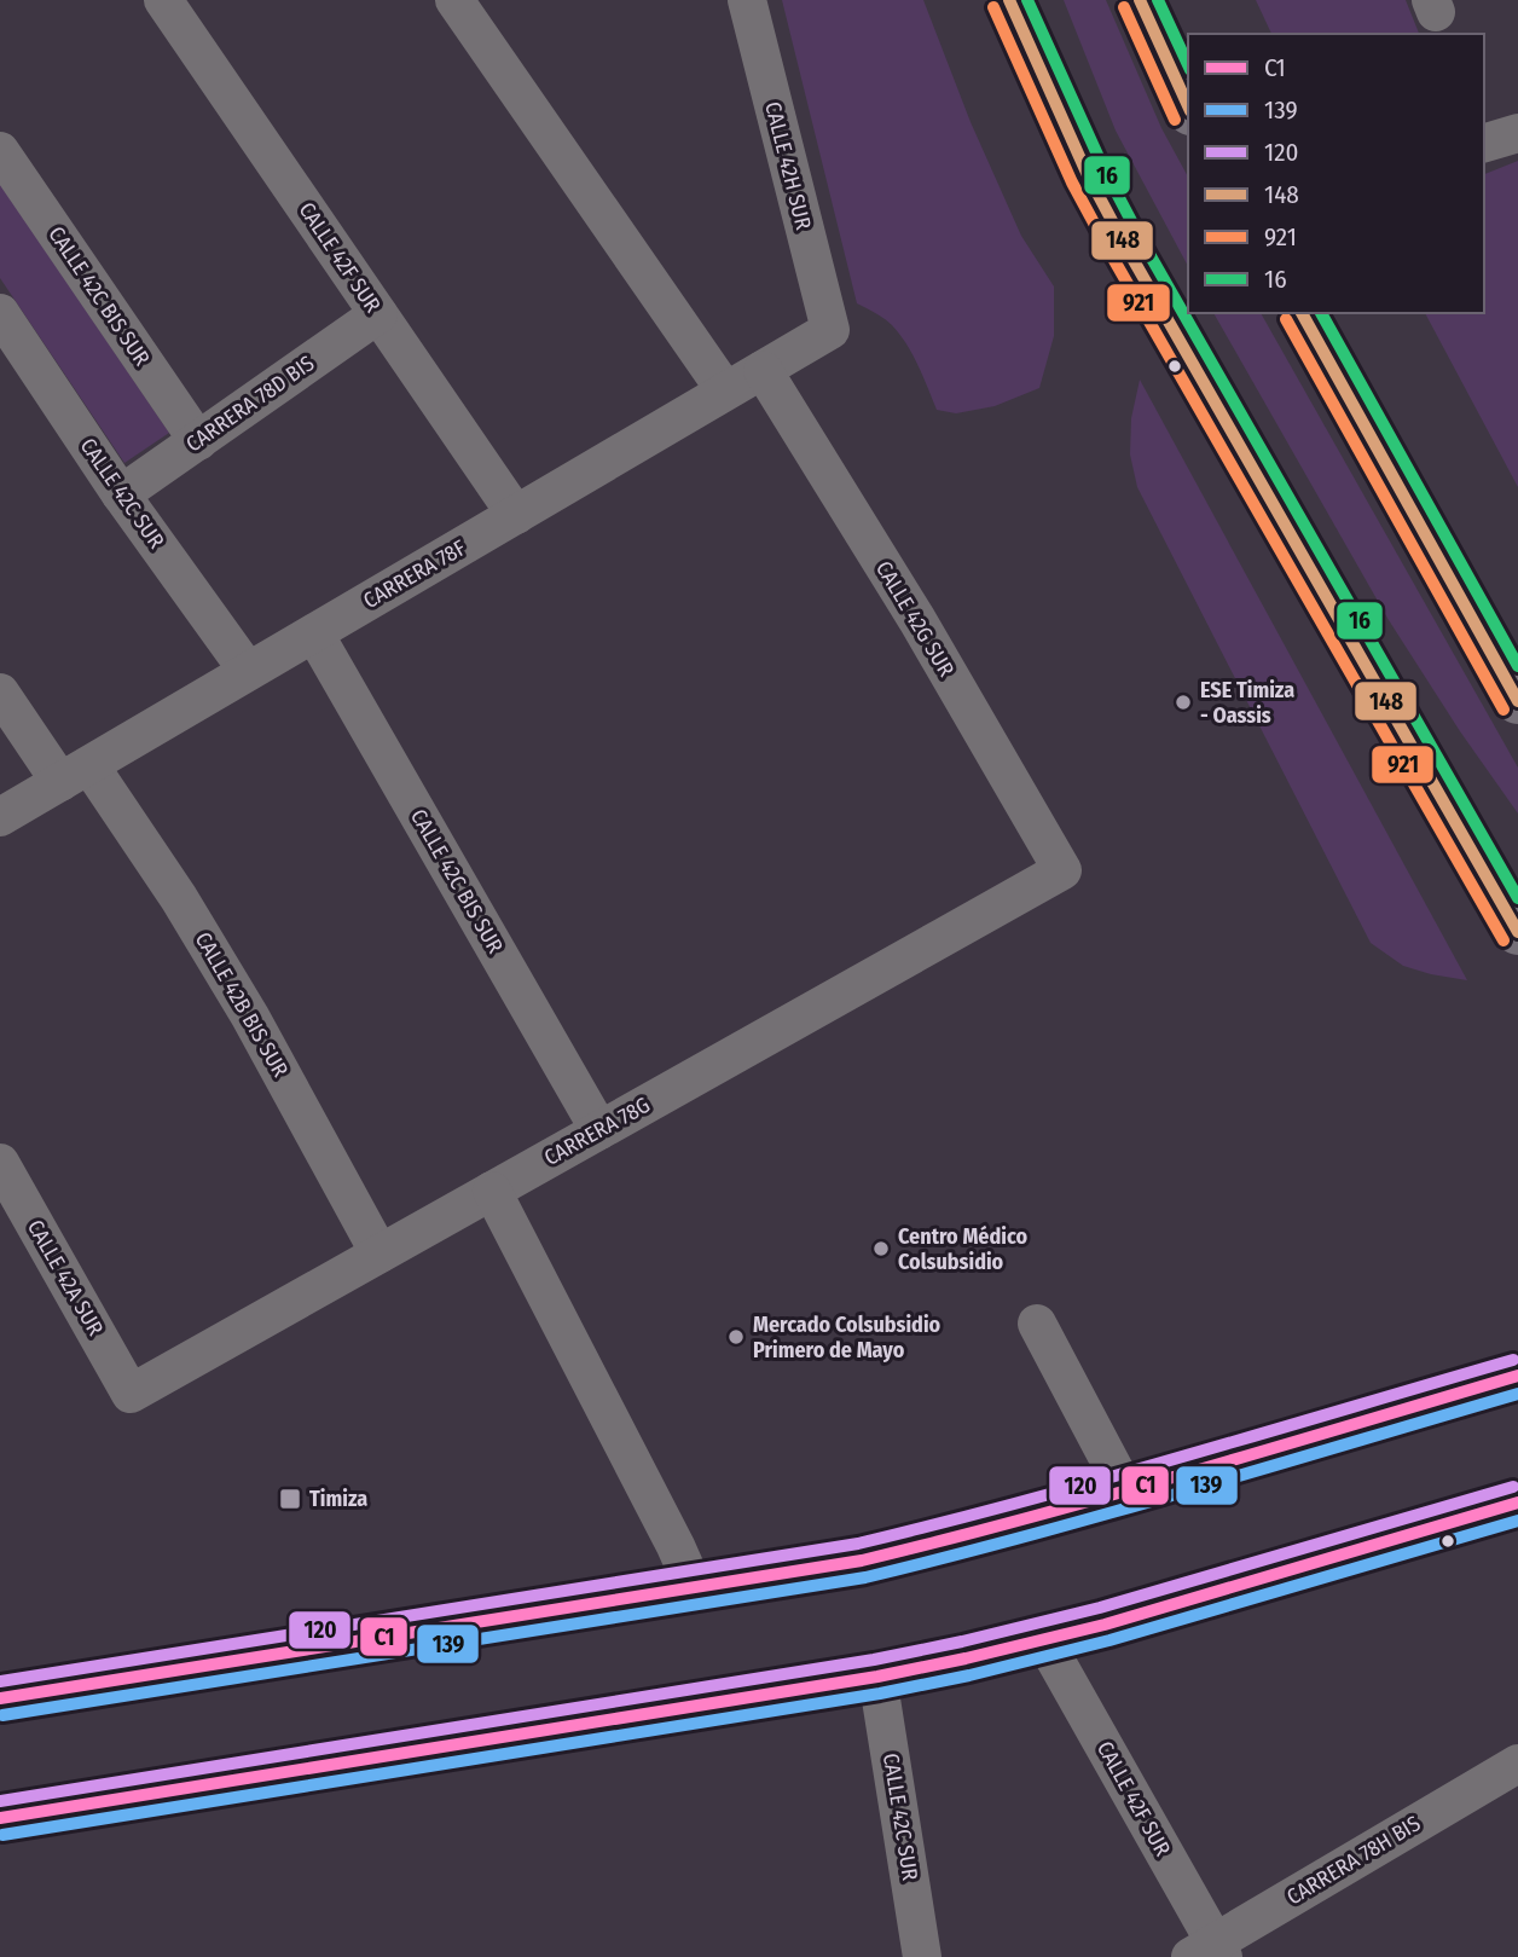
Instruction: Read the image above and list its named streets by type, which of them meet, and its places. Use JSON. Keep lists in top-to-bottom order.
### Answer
{
  "streets": {
    "street": [
      "CALLE 42H SUR",
      "CALLE 42F SUR",
      "CALLE 42C BIS SUR",
      "CARRERA 78D BIS",
      "CALLE 42C SUR",
      "CARRERA 78F",
      "CALLE 42G SUR",
      "CALLE 42B BIS SUR",
      "CARRERA 78G",
      "CALLE 42A SUR",
      "CARRERA 78H BIS"
    ]
  },
  "crossings": [
    ["CALLE 42H SUR", "CARRERA 78F"],
    ["CALLE 42F SUR", "CARRERA 78D BIS"],
    ["CALLE 42F SUR", "CARRERA 78F"],
    ["CALLE 42F SUR", "CARRERA 78H BIS"],
    ["CALLE 42C BIS SUR", "CARRERA 78D BIS"],
    ["CALLE 42C BIS SUR", "CARRERA 78F"],
    ["CALLE 42C BIS SUR", "CARRERA 78G"],
    ["CARRERA 78D BIS", "CALLE 42C SUR"],
    ["CALLE 42C SUR", "CARRERA 78F"],
    ["CARRERA 78F", "CALLE 42G SUR"],
    ["CARRERA 78F", "CALLE 42B BIS SUR"],
    ["CALLE 42G SUR", "CARRERA 78G"],
    ["CALLE 42B BIS SUR", "CARRERA 78G"],
    ["CARRERA 78G", "CALLE 42A SUR"]
  ],
  "places": {
    "other": ["ESE Timiza - Oassis", "Centro Médico Colsubsidio", "Mercado Colsubsidio Primero de Mayo"],
    "transit": ["Timiza"]
  },
  "lines": [
    "transit line 148",
    "transit line 16",
    "transit line 921",
    "transit line 120",
    "transit line C1",
    "transit line 139"
  ],
  "legend": [
    "C1",
    "139",
    "120",
    "148",
    "921",
    "16"
  ]
}
